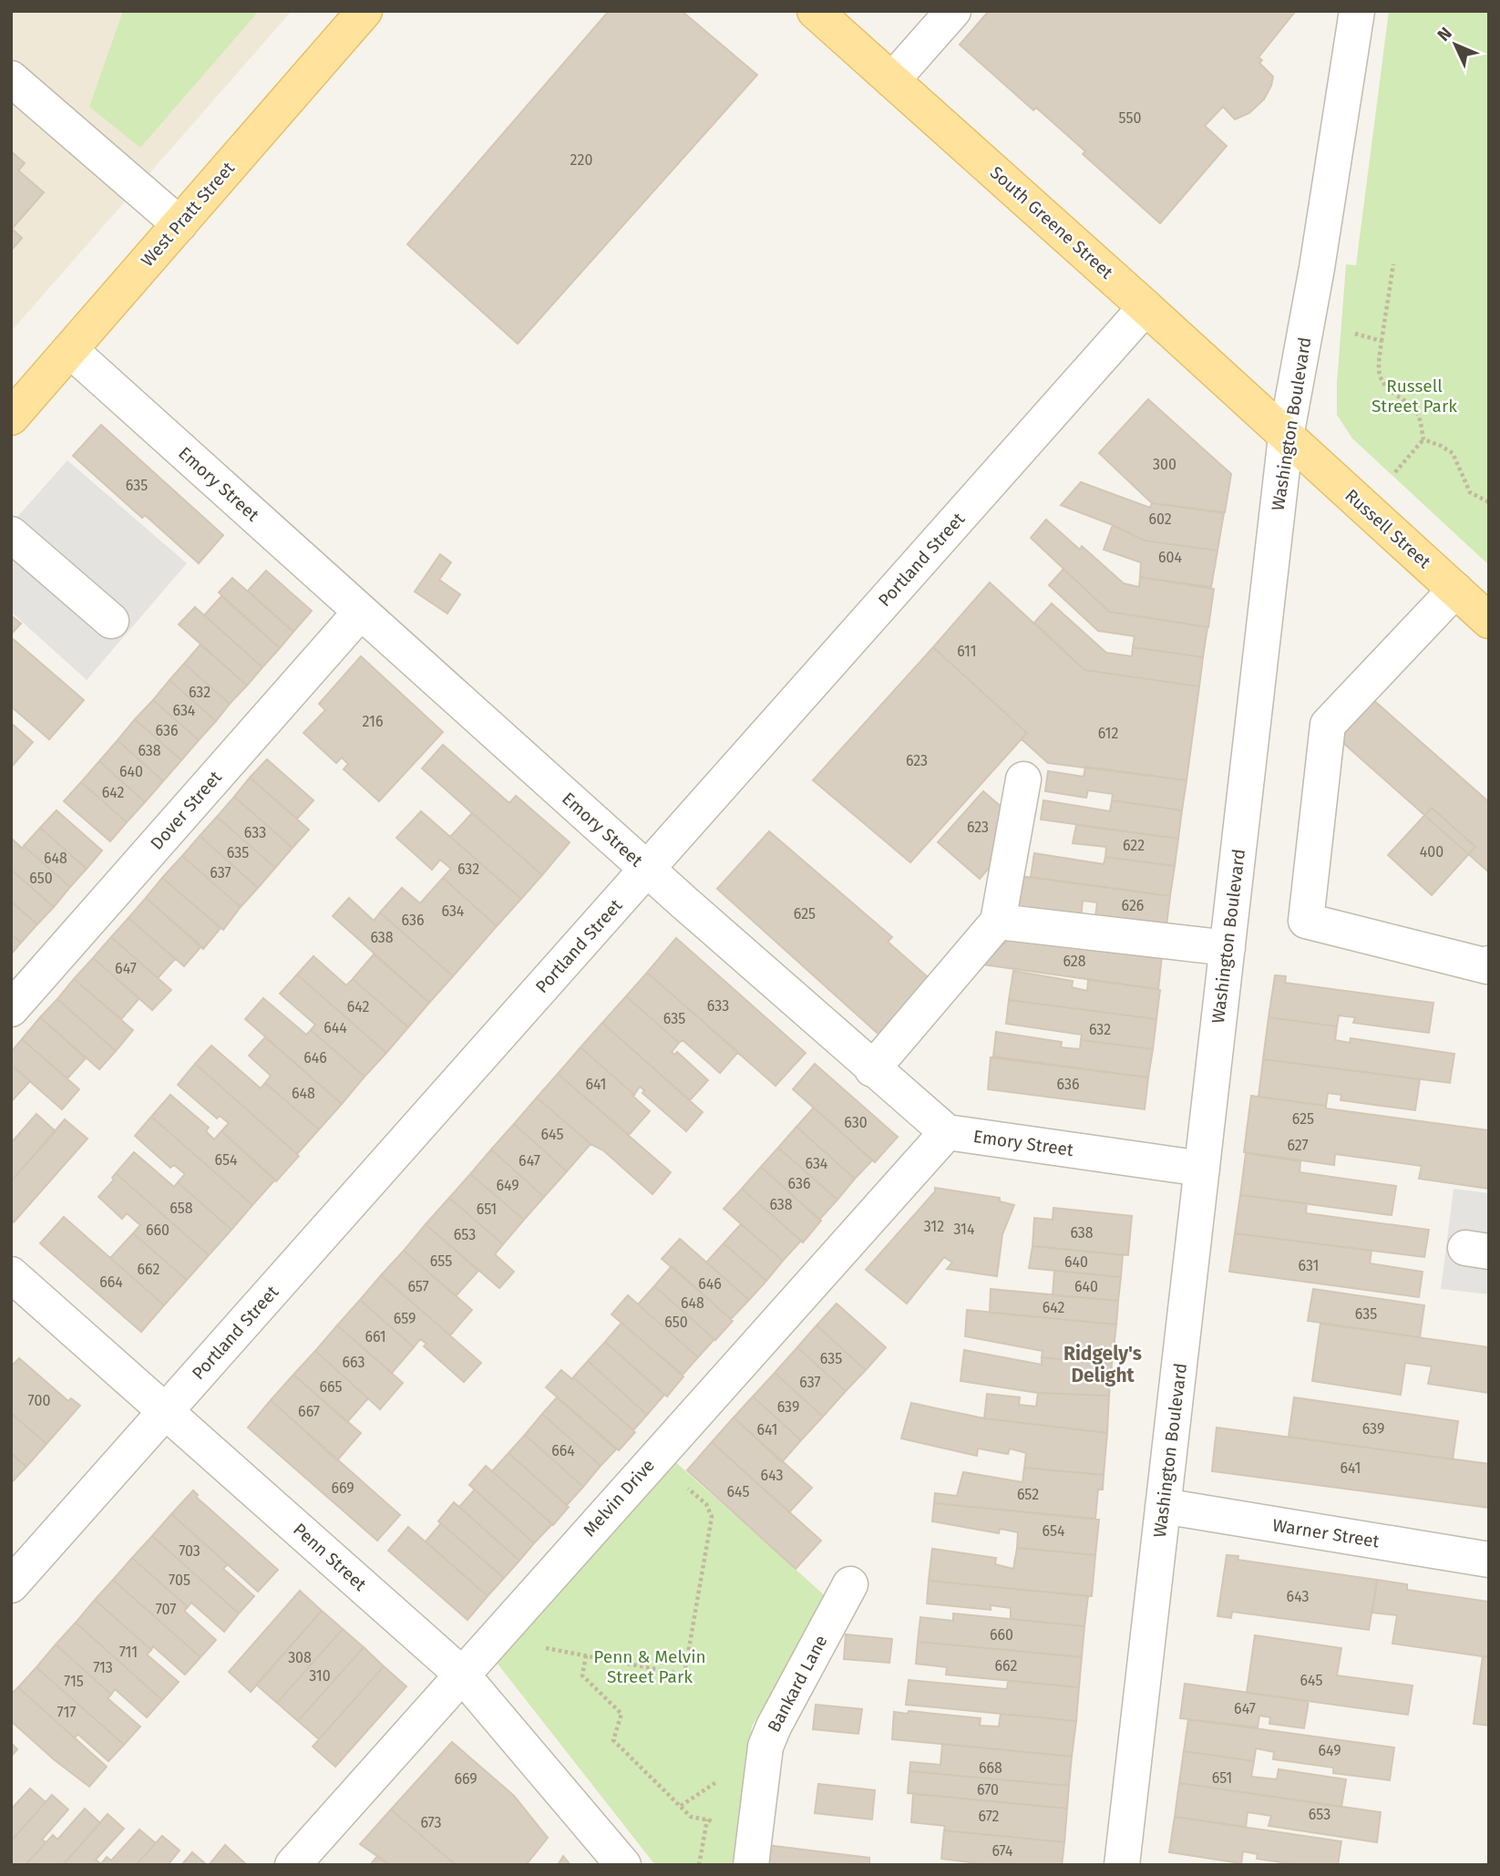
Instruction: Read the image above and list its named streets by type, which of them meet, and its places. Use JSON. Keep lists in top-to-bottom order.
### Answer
{
  "streets": {
    "main road": ["West Pratt Street", "South Greene Street", "Russell Street"],
    "street": [
      "Washington Boulevard",
      "Emory Street",
      "Portland Street",
      "Dover Street",
      "Melvin Drive",
      "Warner Street",
      "Penn Street",
      "Bankard Lane"
    ]
  },
  "crossings": [
    ["West Pratt Street", "Emory Street"],
    ["South Greene Street", "Washington Boulevard"],
    ["South Greene Street", "Russell Street"],
    ["South Greene Street", "Portland Street"],
    ["Washington Boulevard", "Emory Street"],
    ["Washington Boulevard", "Russell Street"],
    ["Washington Boulevard", "Warner Street"],
    ["Emory Street", "Portland Street"],
    ["Emory Street", "Dover Street"],
    ["Emory Street", "Melvin Drive"],
    ["Portland Street", "Penn Street"],
    ["Melvin Drive", "Penn Street"]
  ],
  "districts": ["Ridgely's Delight"],
  "parks": ["Russell Street Park", "Penn & Melvin Street Park"],
  "house_numbers": [
    "550",
    "220",
    "300",
    "635",
    "602",
    "604",
    "611",
    "632",
    "634",
    "216",
    "636",
    "612",
    "638",
    "623",
    "640",
    "642",
    "623",
    "633",
    "622",
    "400",
    "635",
    "648",
    "632",
    "637",
    "650",
    "626",
    "634",
    "625",
    "636",
    "638",
    "628",
    "647",
    "633",
    "642",
    "635",
    "644",
    "632",
    "646",
    "641",
    "636",
    "648",
    "625",
    "630",
    "645",
    "627",
    "654",
    "647",
    "634",
    "636",
    "649",
    "638",
    "658",
    "651",
    "312",
    "314",
    "660",
    "638",
    "653",
    "655",
    "640",
    "631",
    "662",
    "664",
    "646",
    "657",
    "640",
    "648",
    "642",
    "635",
    "659",
    "650",
    "661",
    "635",
    "663",
    "637",
    "665",
    "700",
    "639",
    "667",
    "639",
    "641",
    "664",
    "641",
    "643",
    "669",
    "645",
    "652",
    "654",
    "703",
    "705",
    "643",
    "707",
    "660",
    "711",
    "308",
    "662",
    "713",
    "310",
    "645",
    "715",
    "647",
    "717",
    "649",
    "668",
    "651",
    "669",
    "670",
    "653",
    "672",
    "673",
    "674"
  ],
  "north": "top left"
}
